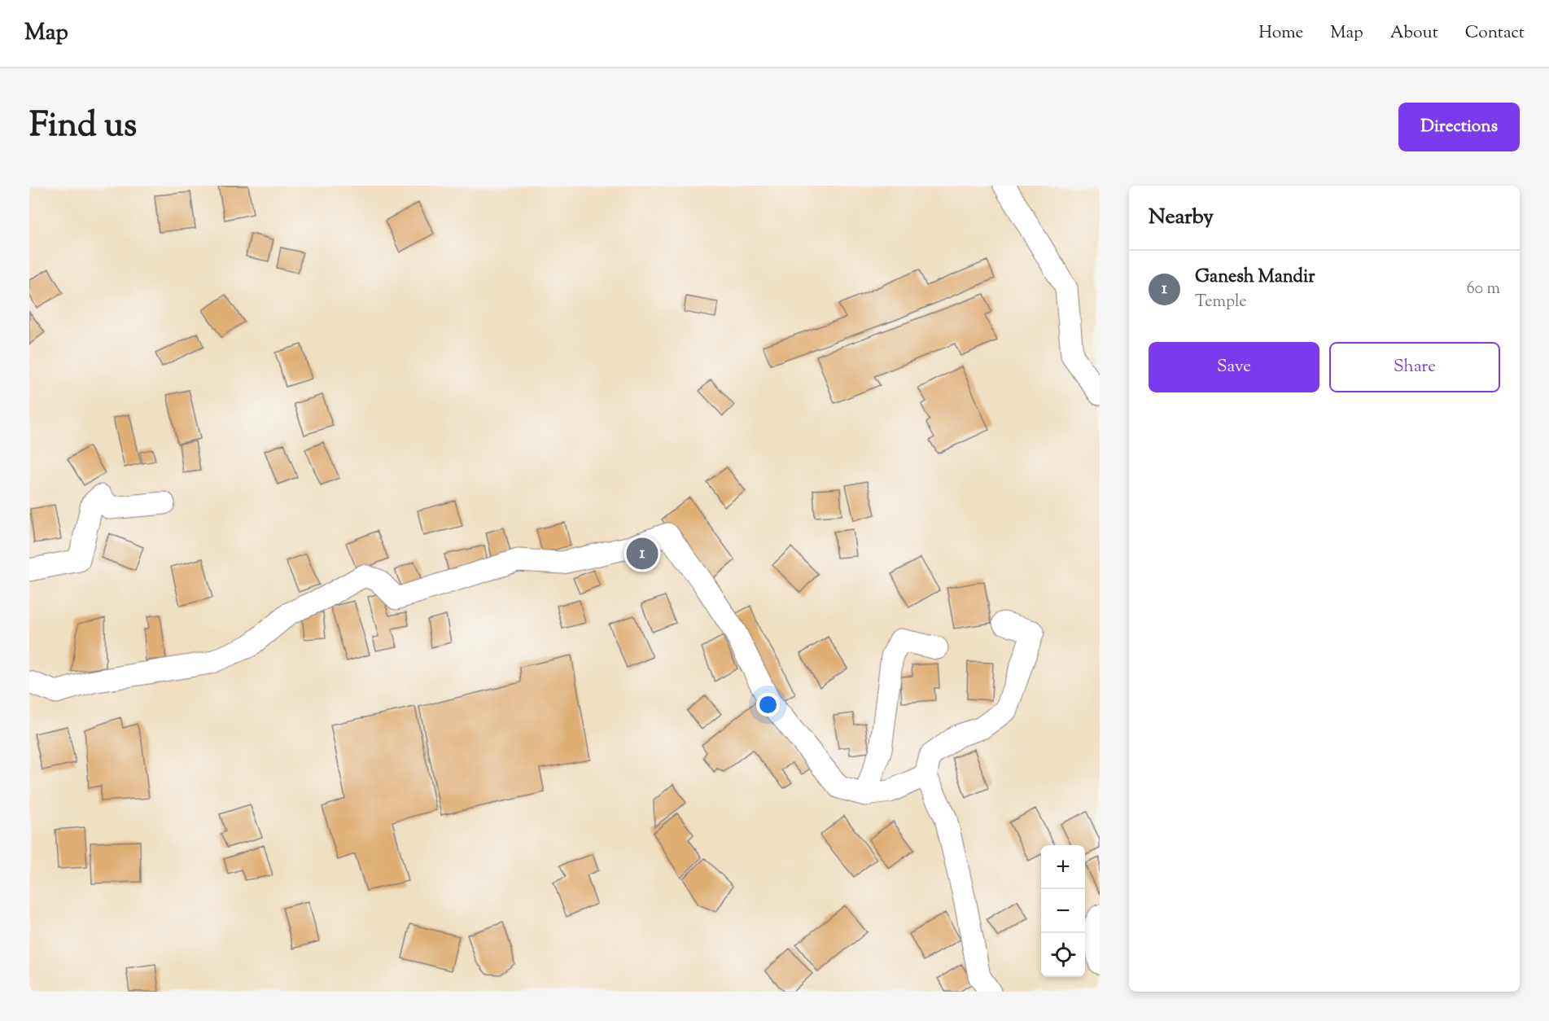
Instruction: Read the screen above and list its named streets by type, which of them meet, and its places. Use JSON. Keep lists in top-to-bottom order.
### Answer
{
  "page": {
    "header": "Map",
    "nav": [
      "Home",
      "Map",
      "About",
      "Contact"
    ],
    "title": "Find us",
    "buttons": [
      "Directions",
      ["Save", "Share"]
    ],
    "heading": "Nearby",
    "list": [
      {
        "mark": "1",
        "name": "Ganesh Mandir",
        "note": "Temple",
        "value": "60 m"
      }
    ],
    "pins": "1",
    "map_buttons": ["+", "−"]
  }
}
